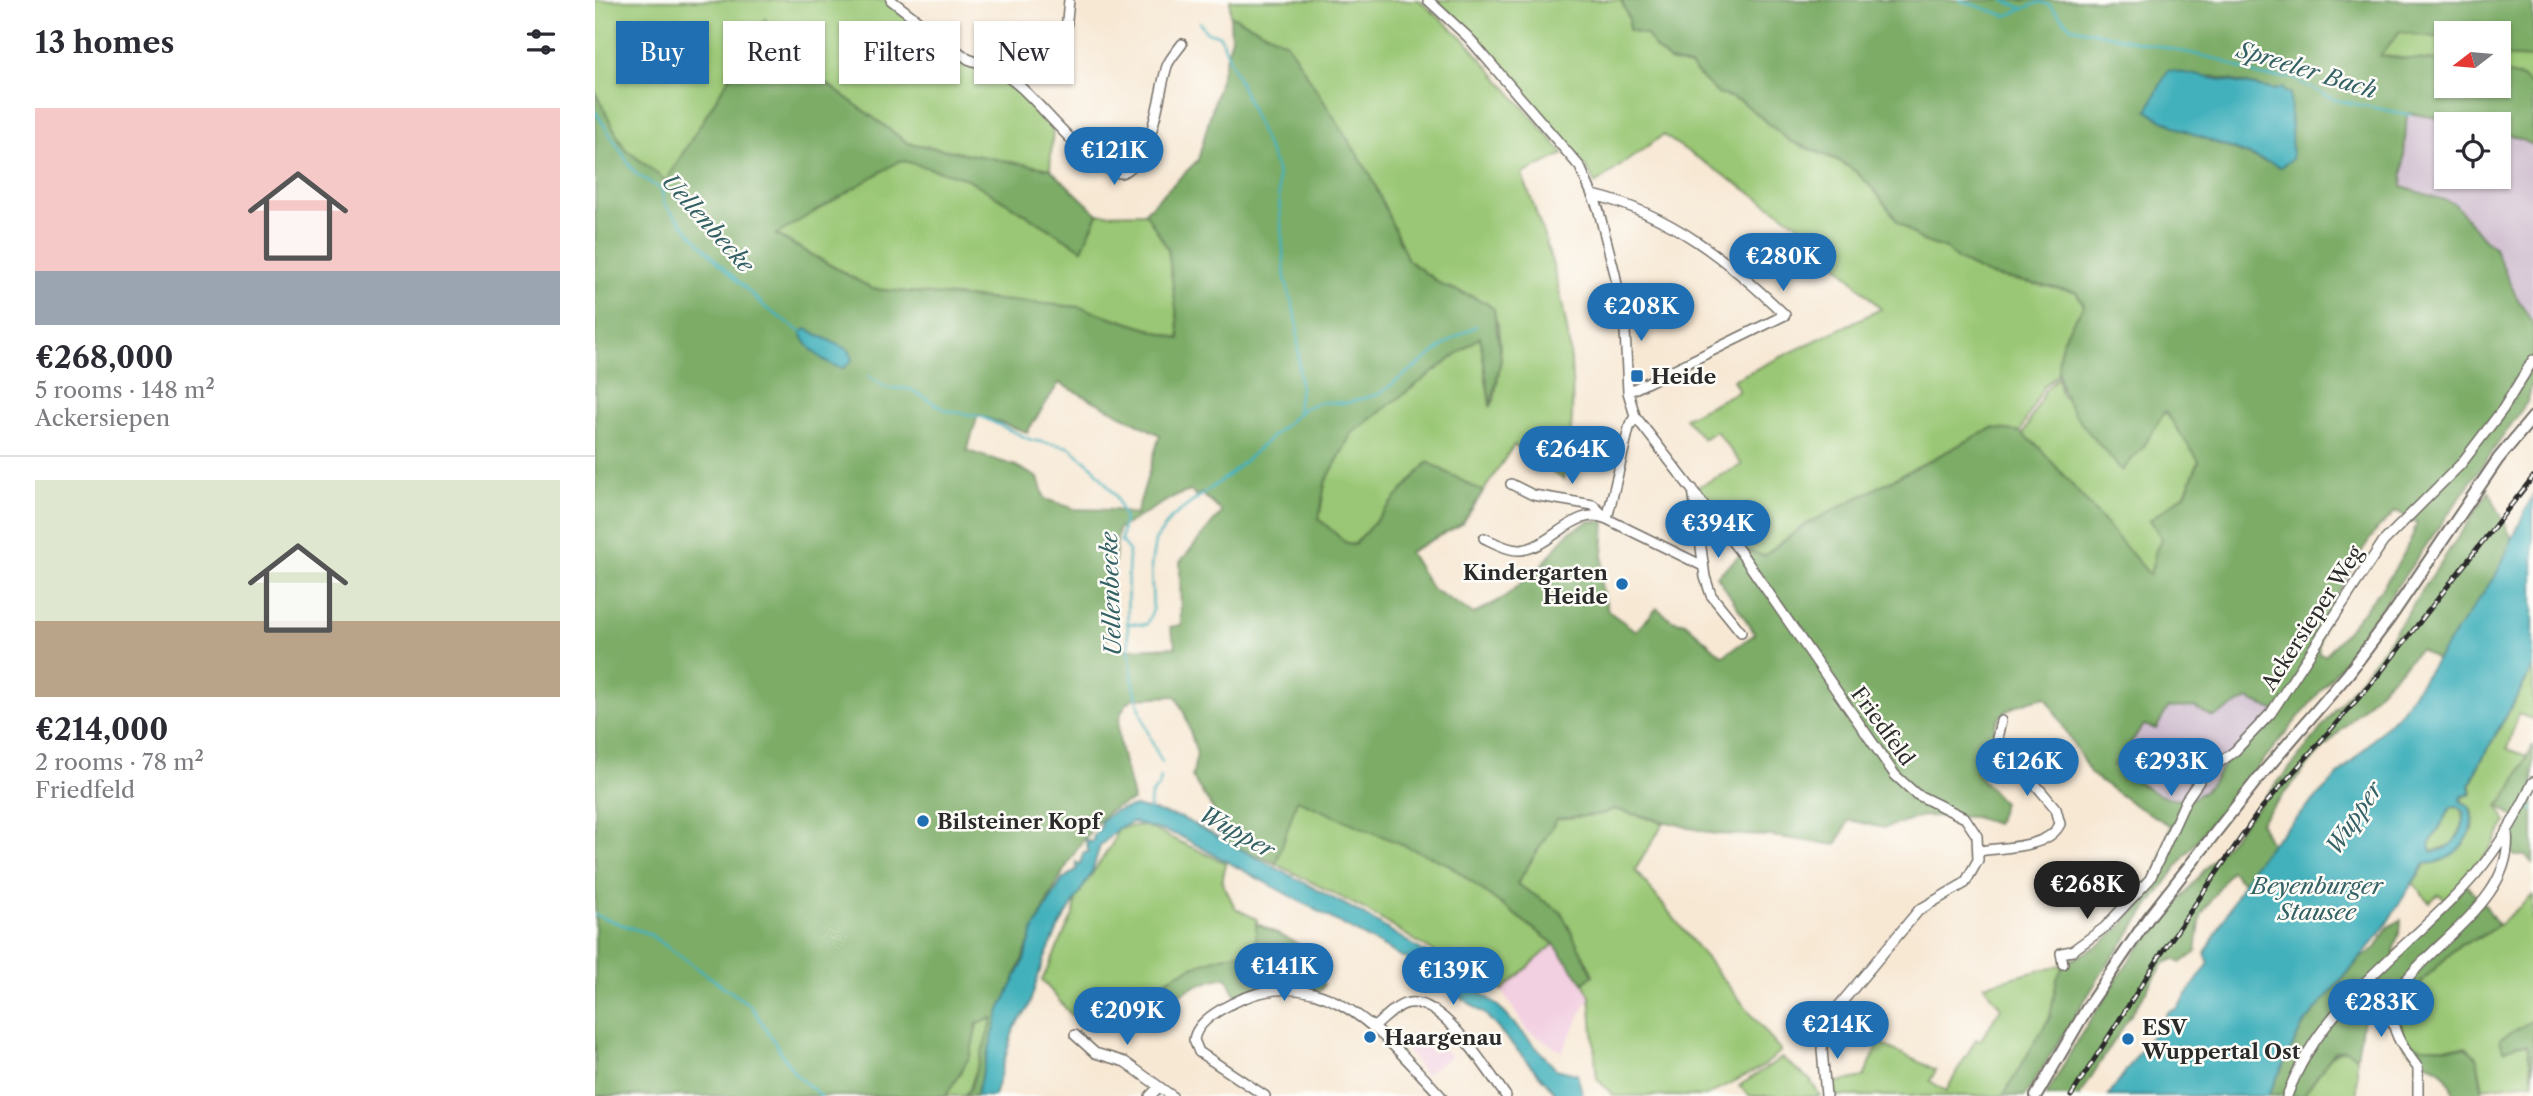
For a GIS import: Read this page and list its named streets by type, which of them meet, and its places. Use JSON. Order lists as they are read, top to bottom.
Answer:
{
  "streets": {
    "street": ["Ackersieper Weg", "Friedfeld"]
  },
  "water": [
    "Spreeler Bach",
    "Uellenbecke",
    "Wupper",
    "Beyenburger Stausee"
  ],
  "places": {
    "transit": ["Heide"],
    "other": [
      "Kindergarten Heide",
      "Bilsteiner Kopf",
      "Haargenau",
      "ESV Wuppertal Ost"
    ]
  },
  "north": "left",
  "page": {
    "heading": "13 homes",
    "chip": [
      "Buy",
      "Rent",
      "Filters",
      "New"
    ],
    "list": [
      {
        "name": "€268,000",
        "note": "5 rooms · 148 m² · Ackersiepen"
      },
      {
        "name": "€214,000",
        "note": "2 rooms · 78 m² · Friedfeld"
      }
    ],
    "price": [
      "€121K",
      "€280K",
      "€208K",
      "€264K",
      "€394K",
      "€126K",
      "€293K",
      "€268K",
      "€141K",
      "€139K",
      "€283K",
      "€209K",
      "€214K"
    ]
  }
}
